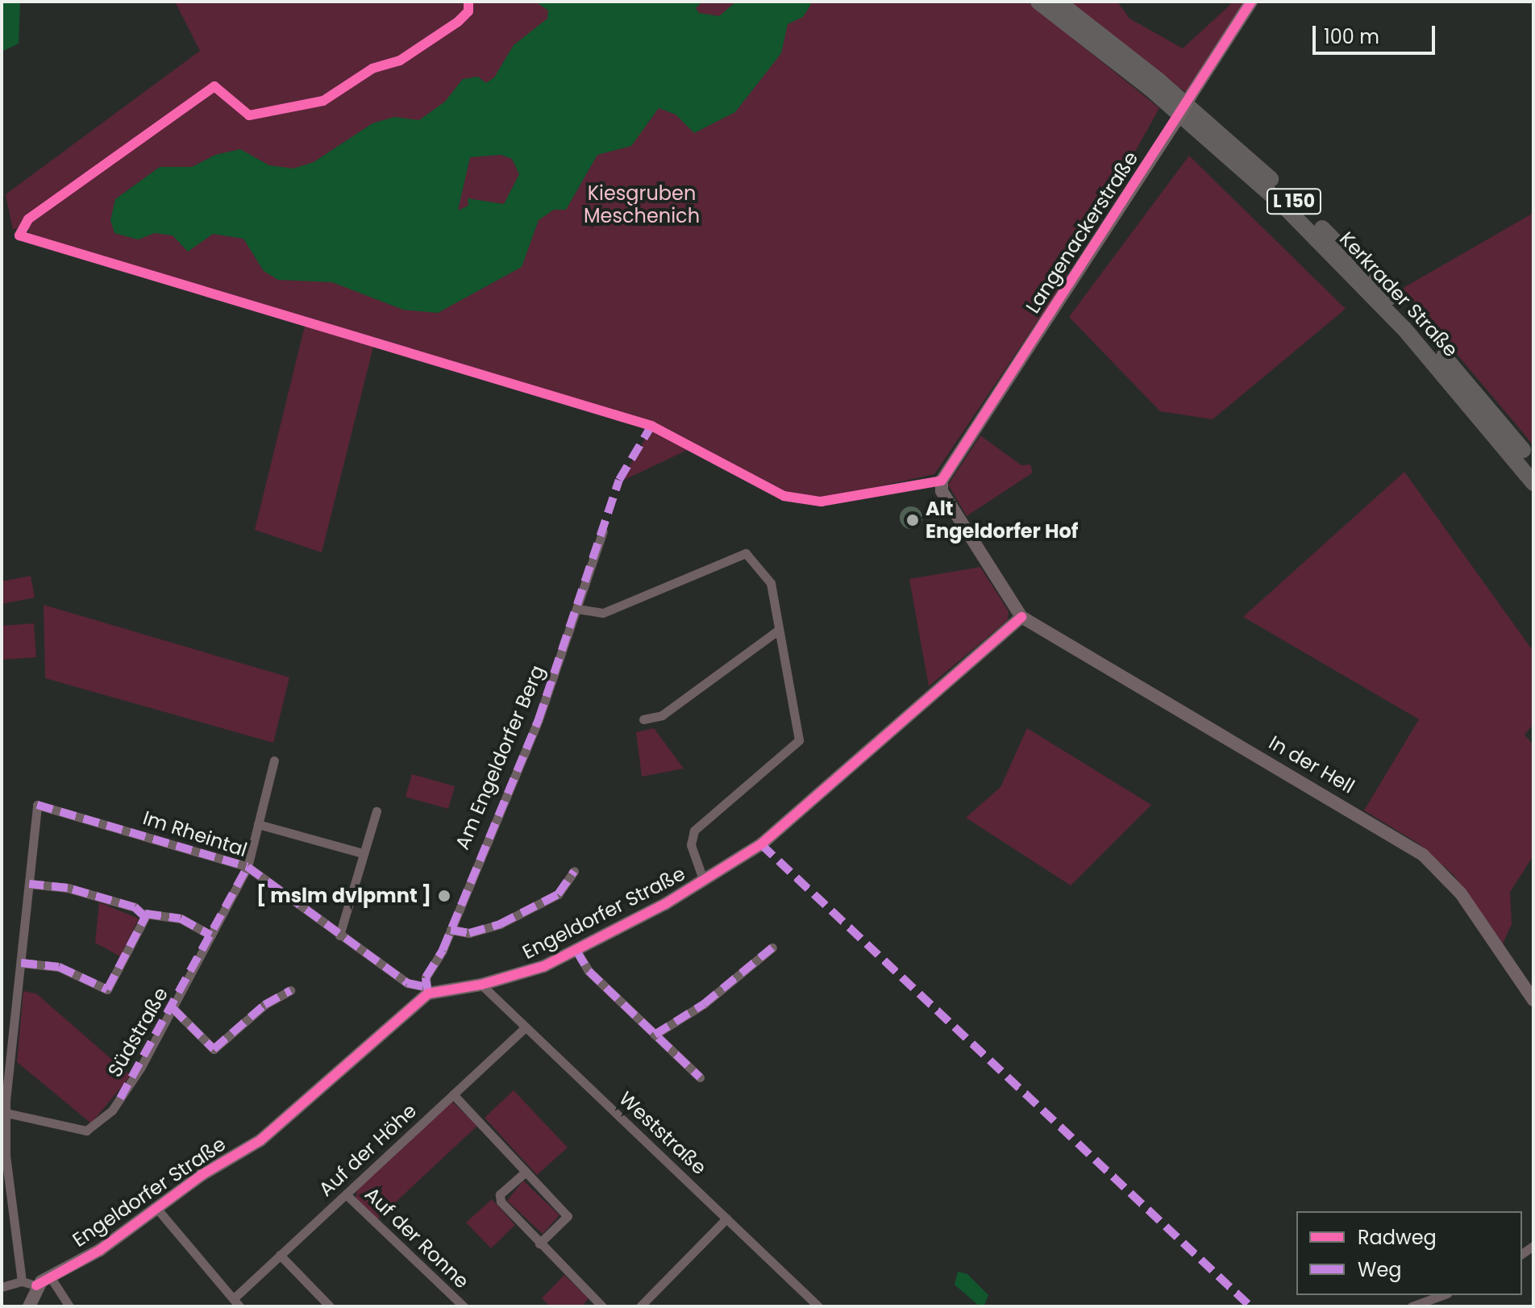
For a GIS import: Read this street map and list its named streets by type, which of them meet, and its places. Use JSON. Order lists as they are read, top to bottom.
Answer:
{
  "streets": {
    "highway": ["L 150", "Kerkrader Straße"],
    "street": [
      "Langenackerstraße",
      "Am Engeldorfer Berg",
      "In der Hell",
      "Im Rheintal",
      "Engeldorfer Straße",
      "Südstraße",
      "Weststraße",
      "Auf der Höhe",
      "Auf der Ronne"
    ]
  },
  "crossings": [
    ["Langenackerstraße", "In der Hell"],
    ["Langenackerstraße", "Engeldorfer Straße"],
    ["Am Engeldorfer Berg", "Im Rheintal"],
    ["Am Engeldorfer Berg", "Engeldorfer Straße"],
    ["In der Hell", "Engeldorfer Straße"],
    ["Im Rheintal", "Engeldorfer Straße"],
    ["Im Rheintal", "Südstraße"],
    ["Engeldorfer Straße", "Weststraße"],
    ["Weststraße", "Auf der Höhe"],
    ["Auf der Höhe", "Auf der Ronne"]
  ],
  "parks": ["Kiesgruben Meschenich"],
  "places": ["Alt Engeldorfer Hof", "[ mslm dvlpmnt ]"],
  "legend": ["Radweg", "Weg"],
  "scale_bar": "100 m"
}
